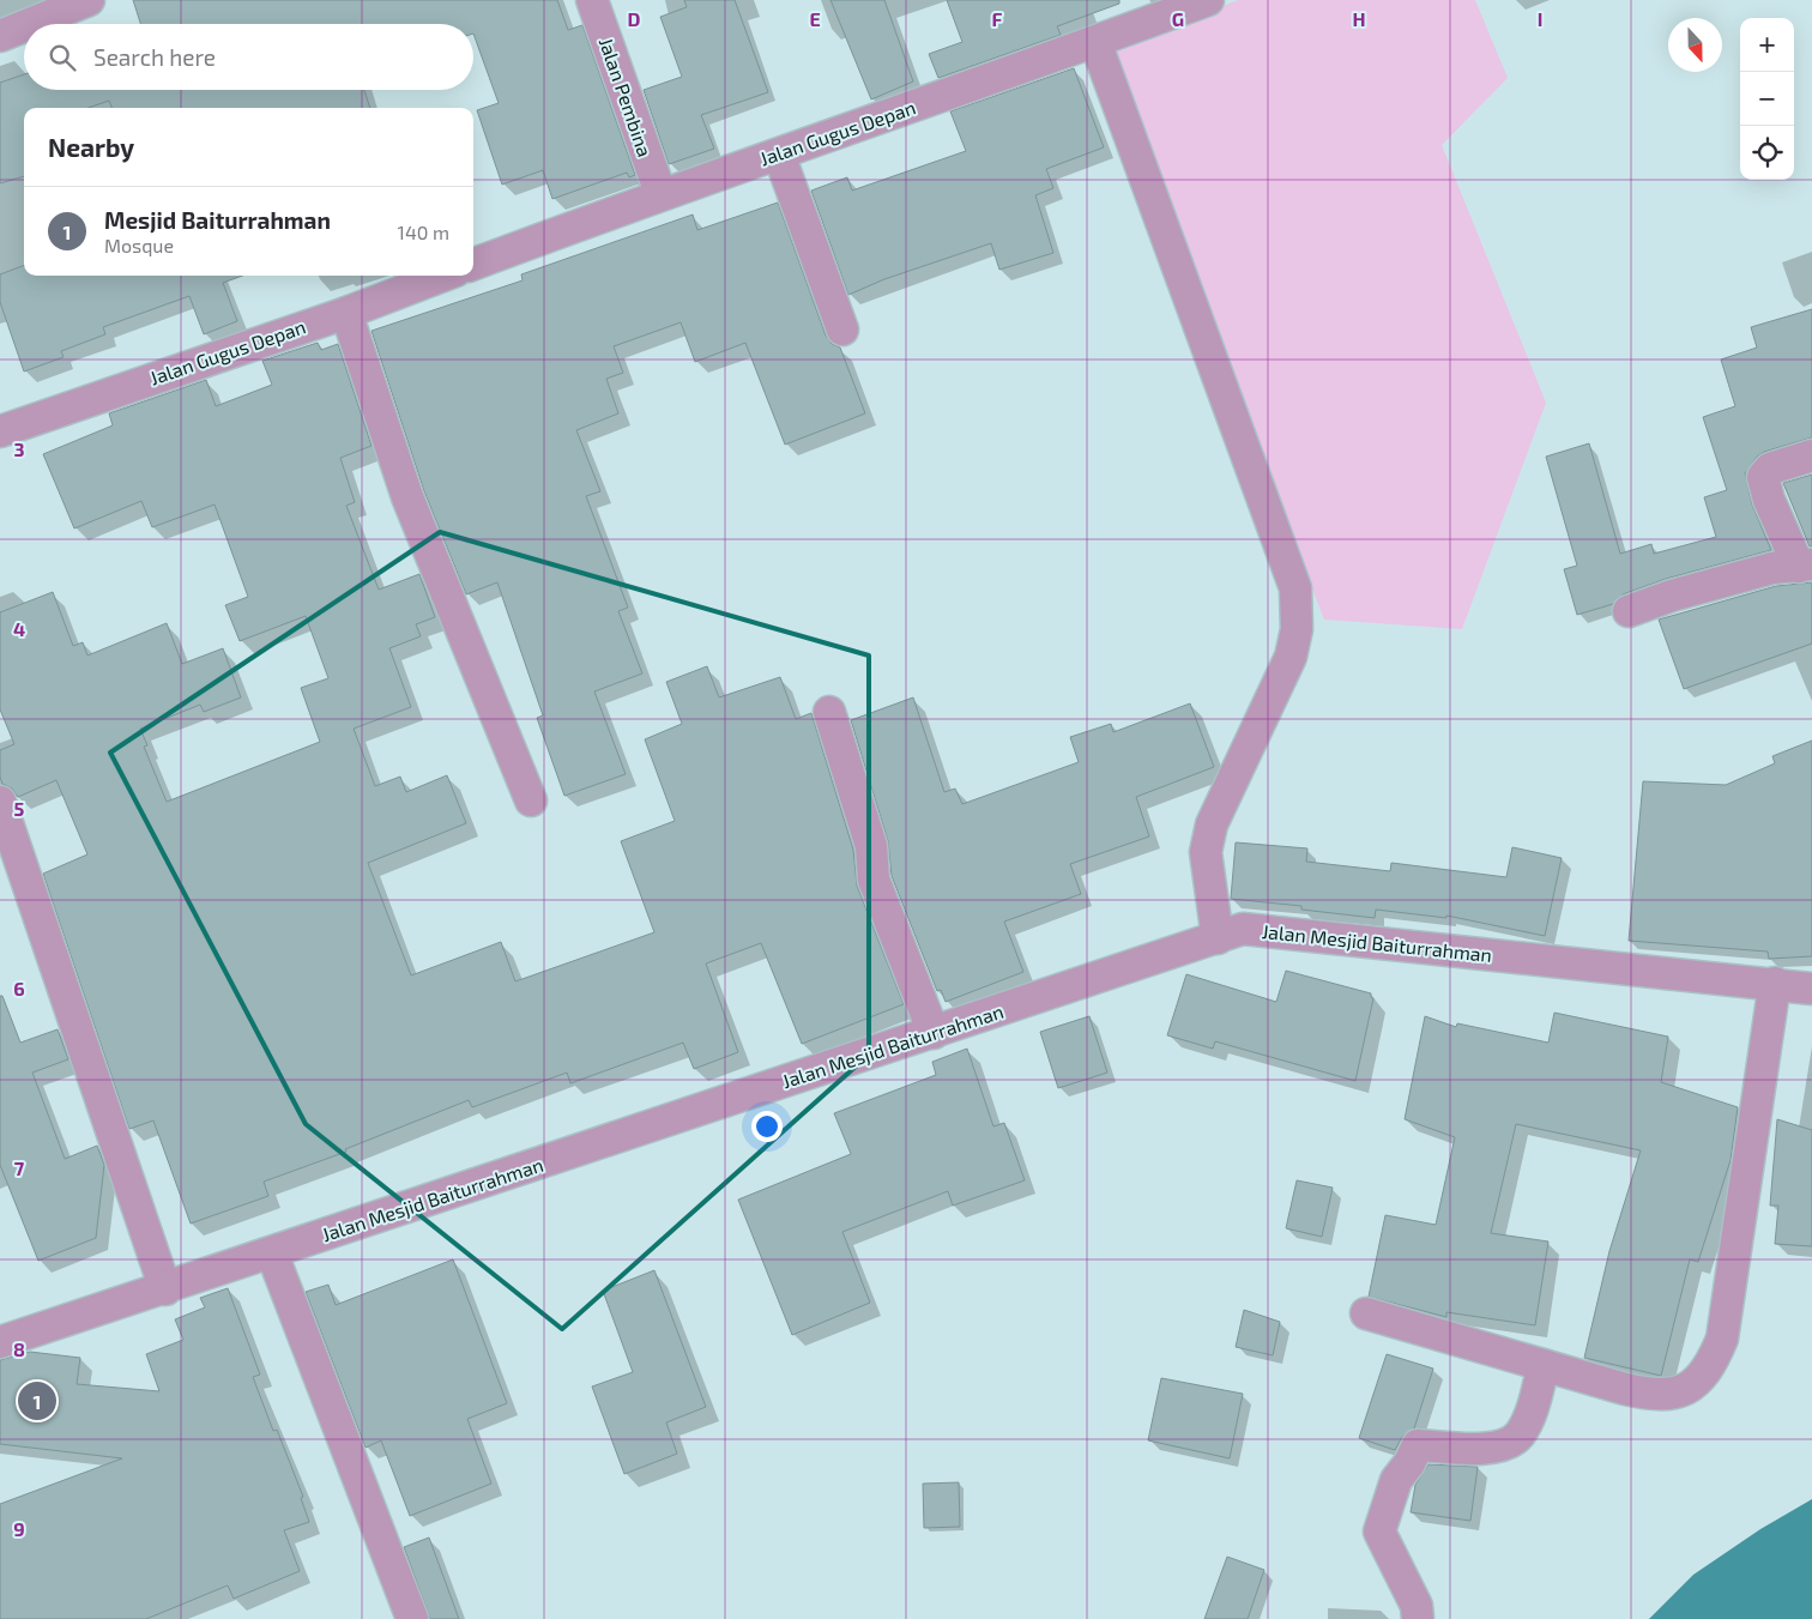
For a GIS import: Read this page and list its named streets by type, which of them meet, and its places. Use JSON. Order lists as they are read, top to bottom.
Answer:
{
  "streets": {
    "street": ["Jalan Pembina", "Jalan Gugus Depan", "Jalan Mesjid Baiturrahman"]
  },
  "crossings": [
    ["Jalan Pembina", "Jalan Gugus Depan"]
  ],
  "north": "bottom",
  "page": {
    "map_buttons": ["+", "−"],
    "search": "Search here",
    "heading": "Nearby",
    "list": [
      {
        "mark": "1",
        "name": "Mesjid Baiturrahman",
        "note": "Mosque",
        "value": "140 m"
      }
    ],
    "pins": "1"
  },
  "grid": {
    "columns": [
      "D",
      "E",
      "F",
      "G",
      "H",
      "I"
    ],
    "rows": [
      "3",
      "4",
      "5",
      "6",
      "7",
      "8",
      "9"
    ]
  }
}
